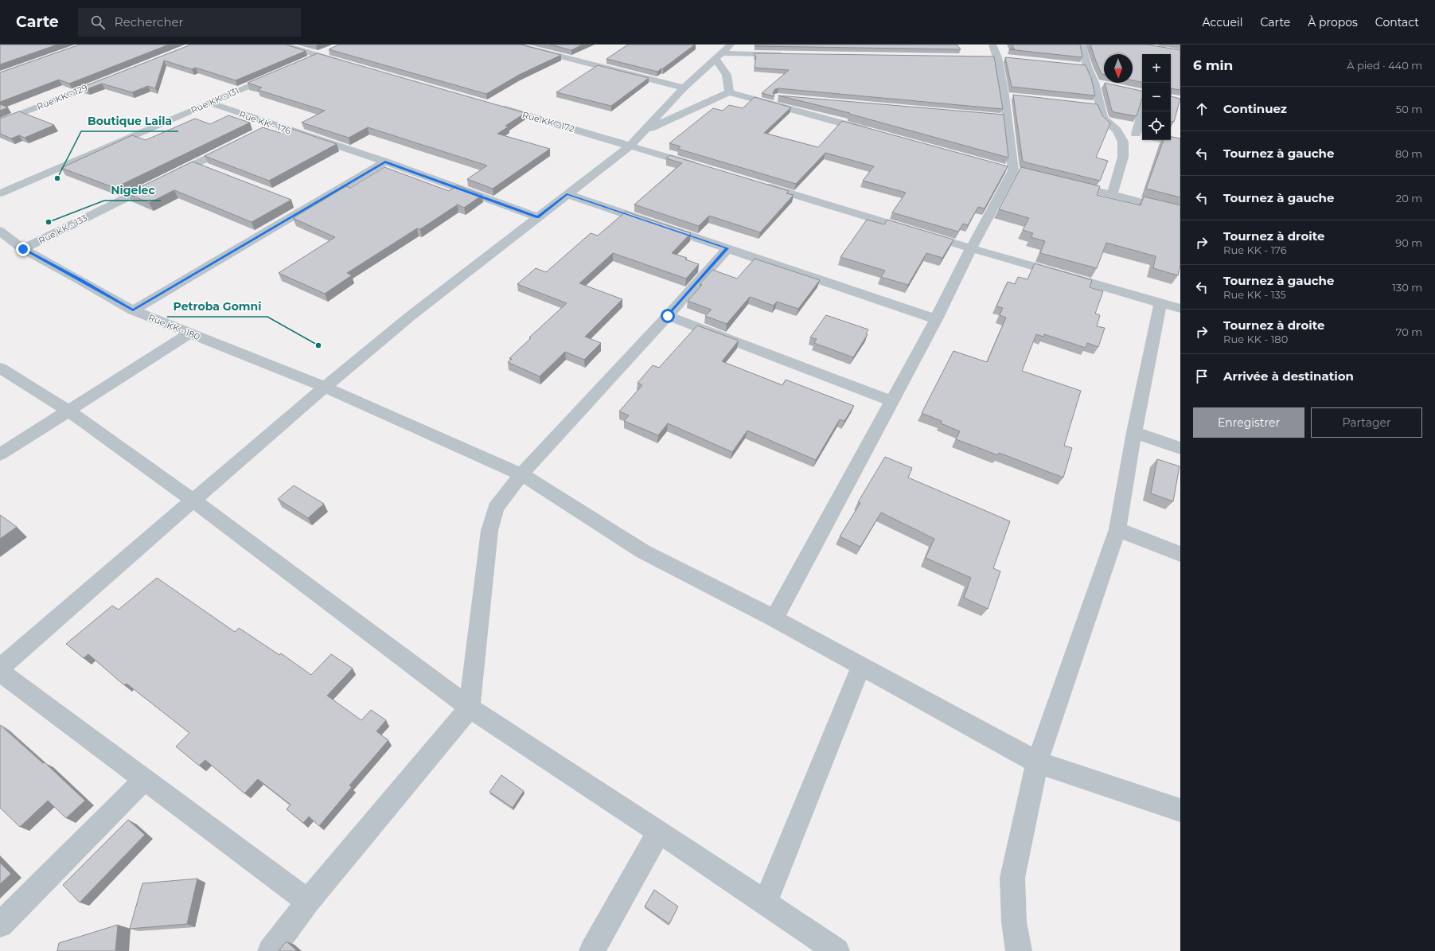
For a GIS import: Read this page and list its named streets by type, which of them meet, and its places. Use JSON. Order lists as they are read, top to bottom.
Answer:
{
  "streets": {
    "street": [
      "Rue KK - 129",
      "Rue KK - 131",
      "Rue KK - 172",
      "Rue KK - 176",
      "Rue KK - 133",
      "Rue KK - 180"
    ]
  },
  "crossings": [
    ["Rue KK - 131", "Rue KK - 176"],
    ["Rue KK - 133", "Rue KK - 180"]
  ],
  "places": ["Boutique Laila", "Nigelec", "Petroba Gomni"],
  "north": "bottom",
  "page": {
    "header": "Carte",
    "search": "Rechercher",
    "nav": [
      "Accueil",
      "Carte",
      "À propos",
      "Contact"
    ],
    "heading": ["6 min", "À pied · 440 m"],
    "map_buttons": ["+", "−"],
    "list": [
      ["Continuez", "50 m"],
      ["Tournez à gauche", "80 m"],
      ["Tournez à gauche", "20 m"],
      ["Tournez à droite", "Rue KK - 176", "90 m"],
      ["Tournez à gauche", "Rue KK - 135", "130 m"],
      ["Tournez à droite", "Rue KK - 180", "70 m"],
      "Arrivée à destination"
    ],
    "buttons": ["Enregistrer", "Partager"]
  }
}
